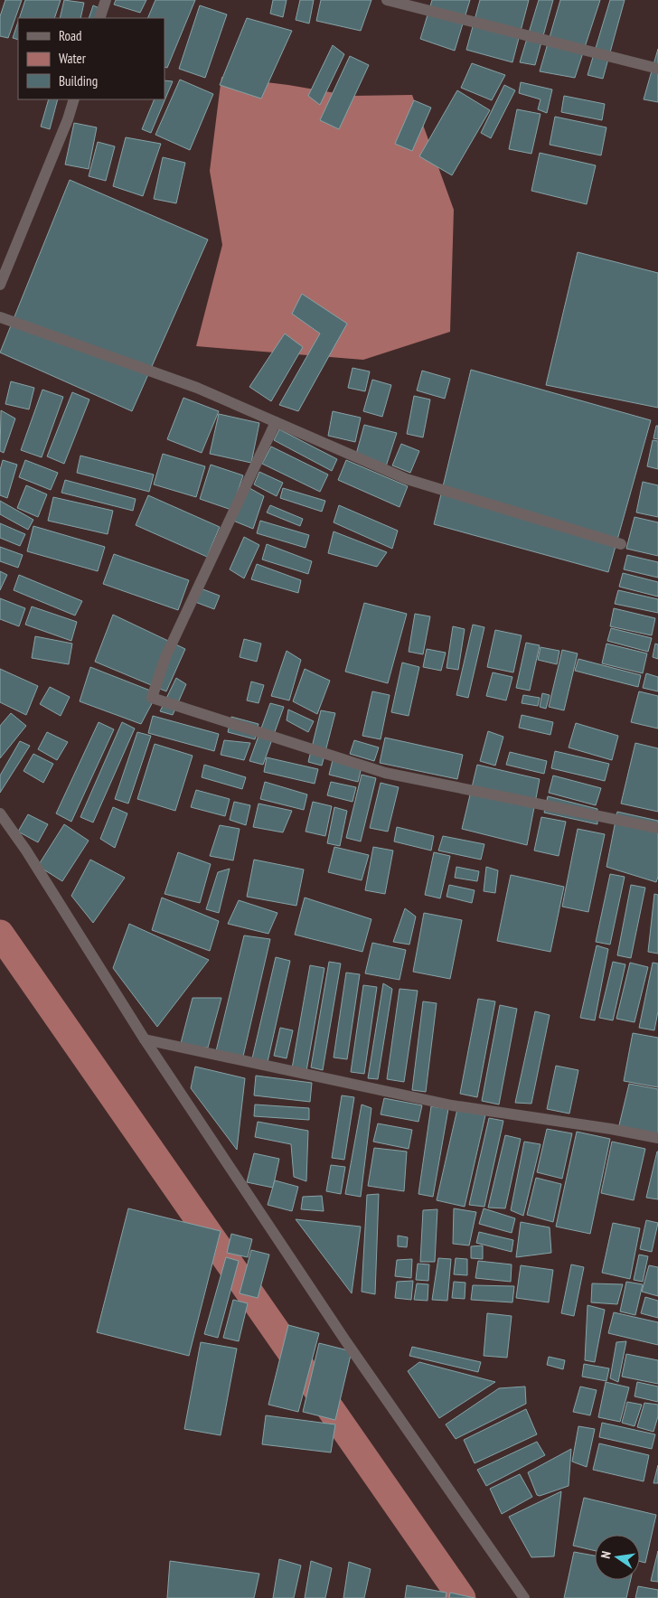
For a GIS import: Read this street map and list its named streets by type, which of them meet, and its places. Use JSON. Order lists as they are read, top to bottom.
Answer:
{
  "legend": ["Road", "Water", "Building"],
  "north": "left"
}
